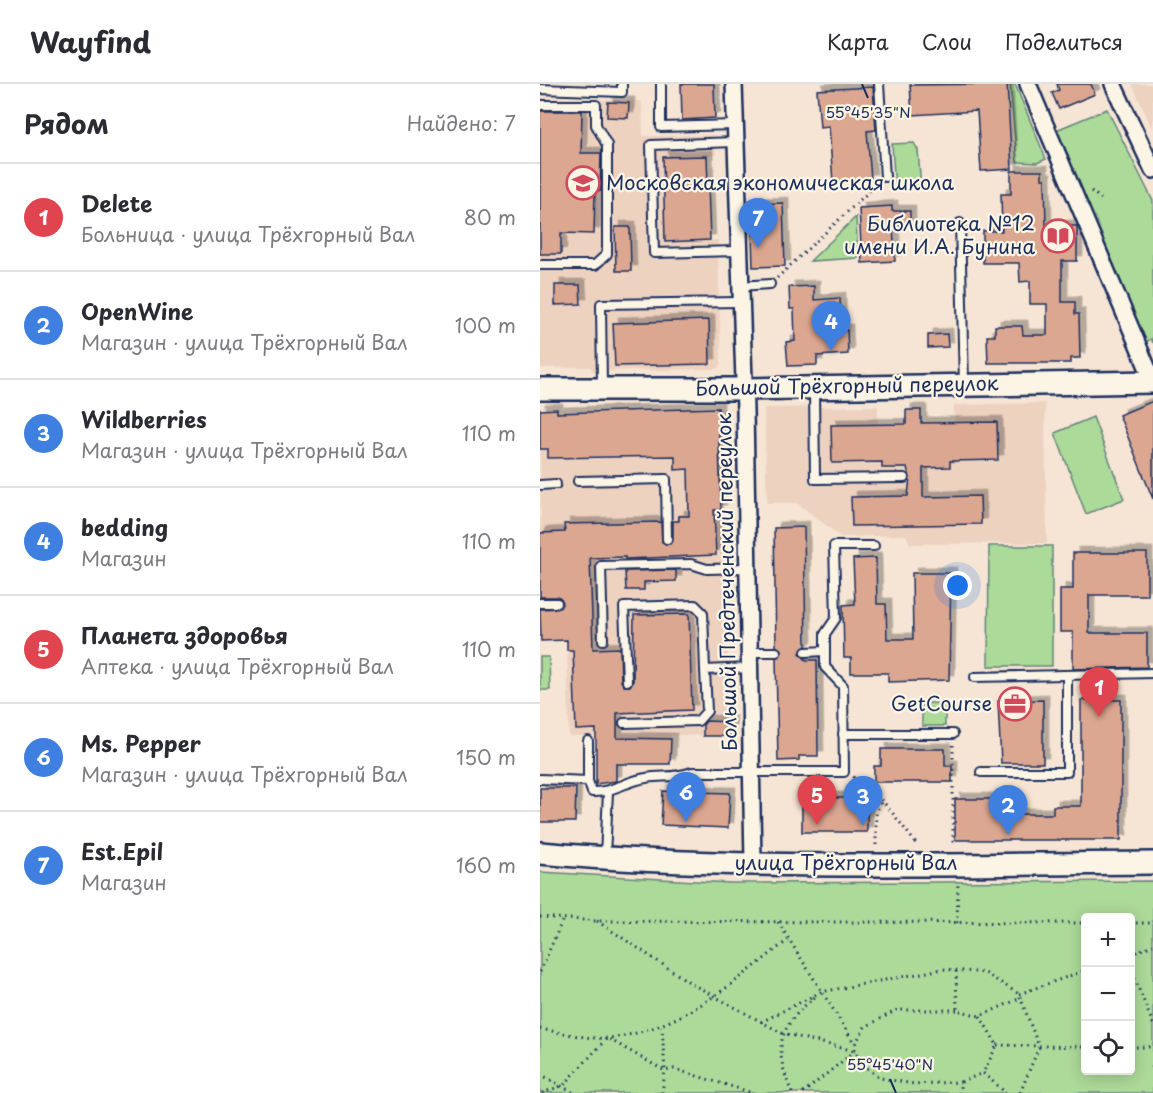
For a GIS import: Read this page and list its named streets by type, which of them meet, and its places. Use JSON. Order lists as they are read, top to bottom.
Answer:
{
  "streets": {
    "street": ["Большой Трёхгорный переулок", "Большой Предтеченский переулок", "улица Трёхгорный Вал"]
  },
  "crossings": [
    ["Большой Трёхгорный переулок", "Большой Предтеченский переулок"],
    ["Большой Предтеченский переулок", "улица Трёхгорный Вал"]
  ],
  "places": {
    "school or university": ["Московская экономическая школа"],
    "library": ["Библиотека №12 имени И.А. Бунина"],
    "office": ["GetCourse"]
  },
  "page": {
    "header": "Wayfind",
    "nav": ["Карта", "Слои", "Поделиться"],
    "heading": ["Рядом", "Найдено: 7"],
    "list": [
      {
        "mark": "1",
        "name": "Delete",
        "note": "Больница · улица Трёхгорный Вал",
        "value": "80 m"
      },
      {
        "mark": "2",
        "name": "OpenWine",
        "note": "Магазин · улица Трёхгорный Вал",
        "value": "100 m"
      },
      {
        "mark": "3",
        "name": "Wildberries",
        "note": "Магазин · улица Трёхгорный Вал",
        "value": "110 m"
      },
      {
        "mark": "4",
        "name": "bedding",
        "note": "Магазин",
        "value": "110 m"
      },
      {
        "mark": "5",
        "name": "Планета здоровья",
        "note": "Аптека · улица Трёхгорный Вал",
        "value": "110 m"
      },
      {
        "mark": "6",
        "name": "Ms. Pepper",
        "note": "Магазин · улица Трёхгорный Вал",
        "value": "150 m"
      },
      {
        "mark": "7",
        "name": "Est.Epil",
        "note": "Магазин",
        "value": "160 m"
      }
    ],
    "pins": [
      "7",
      "4",
      "1",
      "6",
      "5",
      "3",
      "2"
    ],
    "map_buttons": ["+", "−"]
  },
  "coordinates": ["55°45'35\"N", "55°45'40\"N"]
}
